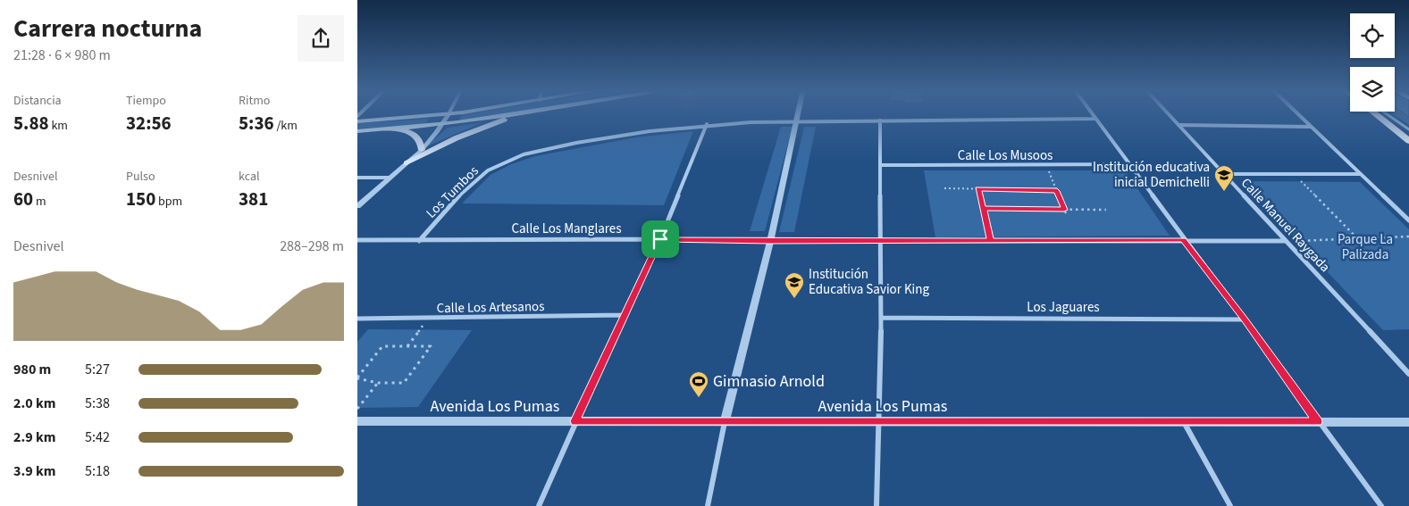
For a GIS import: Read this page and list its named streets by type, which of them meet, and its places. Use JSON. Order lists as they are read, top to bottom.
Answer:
{
  "streets": {
    "street": [
      "Calle Los Musoos",
      "Los Tumbos",
      "Calle Manuel Raygada",
      "Calle Los Manglares",
      "Calle Los Artesanos",
      "Los Jaguares",
      "Avenida Los Pumas"
    ]
  },
  "crossings": [
    ["Los Tumbos", "Calle Los Manglares"]
  ],
  "parks": ["Parque La Palizada"],
  "places": {
    "school or university": ["Institución educativa inicial Demichelli", "Institución Educativa Savior King"],
    "sports": ["Gimnasio Arnold"]
  },
  "page": {
    "heading": ["Carrera nocturna", "21:28 · 6 × 980 m"],
    "stats": [
      ["Distancia", "5.88 km"],
      ["Tiempo", "32:56"],
      ["Ritmo", "5:36 /km"],
      ["Desnivel", "60 m"],
      ["Pulso", "150 bpm"],
      ["kcal", "381"]
    ],
    "chart": ["Desnivel", "288–298 m"],
    "list": [
      {
        "name": "980 m",
        "note": "5:27"
      },
      {
        "name": "2.0 km",
        "note": "5:38"
      },
      {
        "name": "2.9 km",
        "note": "5:42"
      },
      {
        "name": "3.9 km",
        "note": "5:18"
      }
    ]
  }
}
